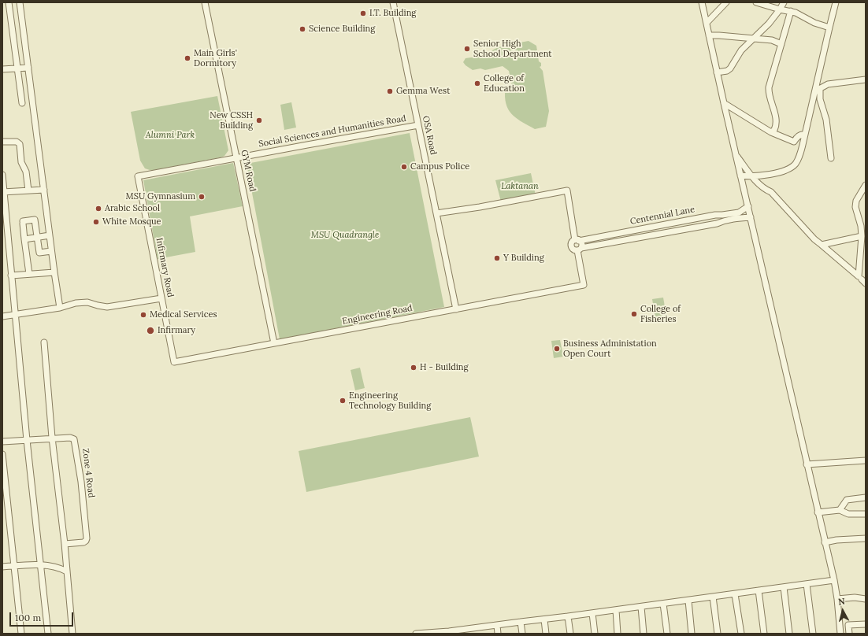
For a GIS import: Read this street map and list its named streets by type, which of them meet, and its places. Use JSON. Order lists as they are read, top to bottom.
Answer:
{
  "streets": {
    "street": [
      "Social Sciences and Humanities Road",
      "OSA Road",
      "GYM Road",
      "Centennial Lane",
      "Infirmary Road",
      "Engineering Road",
      "Zone 4 Road"
    ]
  },
  "crossings": [
    ["Social Sciences and Humanities Road", "OSA Road"],
    ["Social Sciences and Humanities Road", "GYM Road"],
    ["Social Sciences and Humanities Road", "Infirmary Road"],
    ["OSA Road", "Engineering Road"],
    ["GYM Road", "Engineering Road"],
    ["Centennial Lane", "Engineering Road"],
    ["Infirmary Road", "Engineering Road"]
  ],
  "parks": ["Alumni Park", "Laktanan", "MSU Quadrangle"],
  "places": [
    "I.T. Building",
    "Science Building",
    "Senior High School Department",
    "Main Girls' Dormitory",
    "College of Education",
    "Gemma West",
    "New CSSH Building",
    "Campus Police",
    "MSU Gymnasium",
    "Arabic School",
    "White Mosque",
    "Y Building",
    "College of Fisheries",
    "Medical Services",
    "Infirmary",
    "Business Administation Open Court",
    "H - Building",
    "Engineering Technology Building"
  ],
  "scale_bar": "100 m",
  "north": "top"
}
